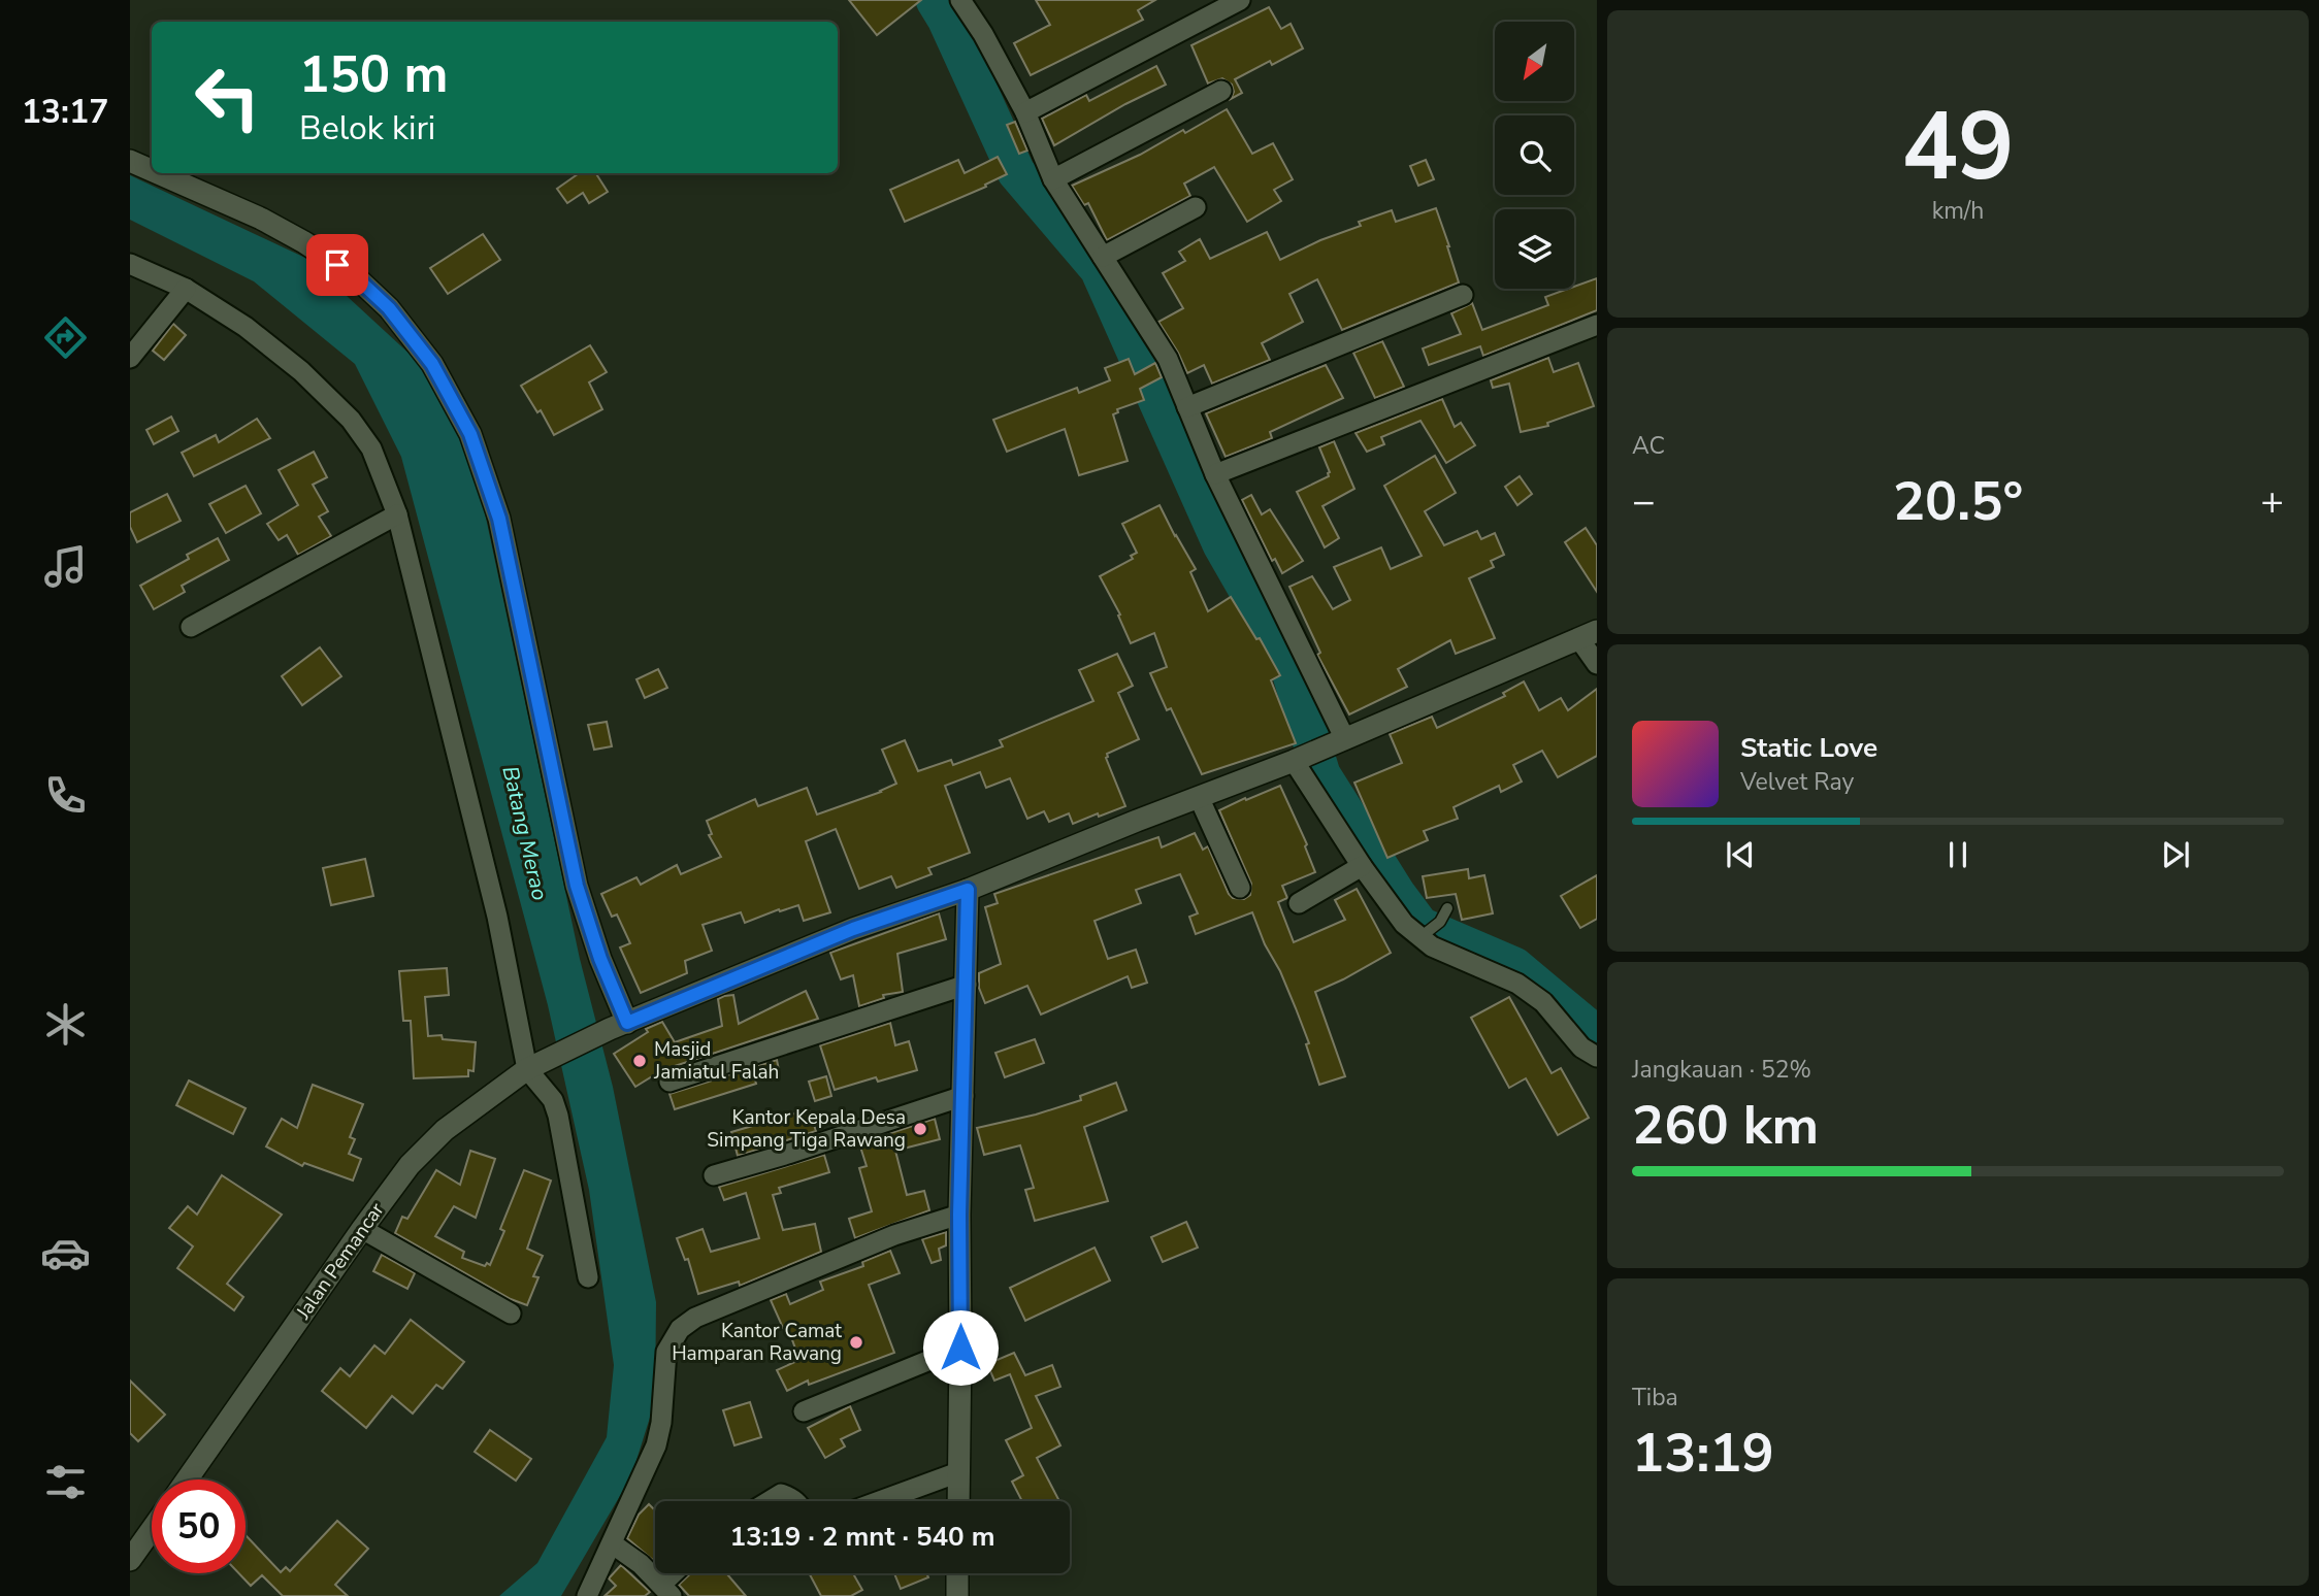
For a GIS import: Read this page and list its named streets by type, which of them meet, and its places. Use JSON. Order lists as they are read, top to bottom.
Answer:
{
  "streets": {
    "main road": ["Jalan Pemancar"]
  },
  "water": ["Batang Merao"],
  "places": ["Masjid Jamiatul Falah", "Kantor Kepala Desa Simpang Tiga Rawang", "Kantor Camat Hamparan Rawang"],
  "north": "bottom left",
  "page": {
    "tabs": "13:17",
    "tile": [
      ["49", "km/h"],
      "AC",
      ["Jangkauan · 52%", "260 km"],
      ["Tiba", "13:19"]
    ],
    "turn": ["150 m", "Belok kiri"],
    "heat": ["−", "20.5°", "+"],
    "song": ["Static Love", "Velvet Ray"],
    "limit": "50",
    "trip": "13:19 · 2 mnt · 540 m"
  }
}
